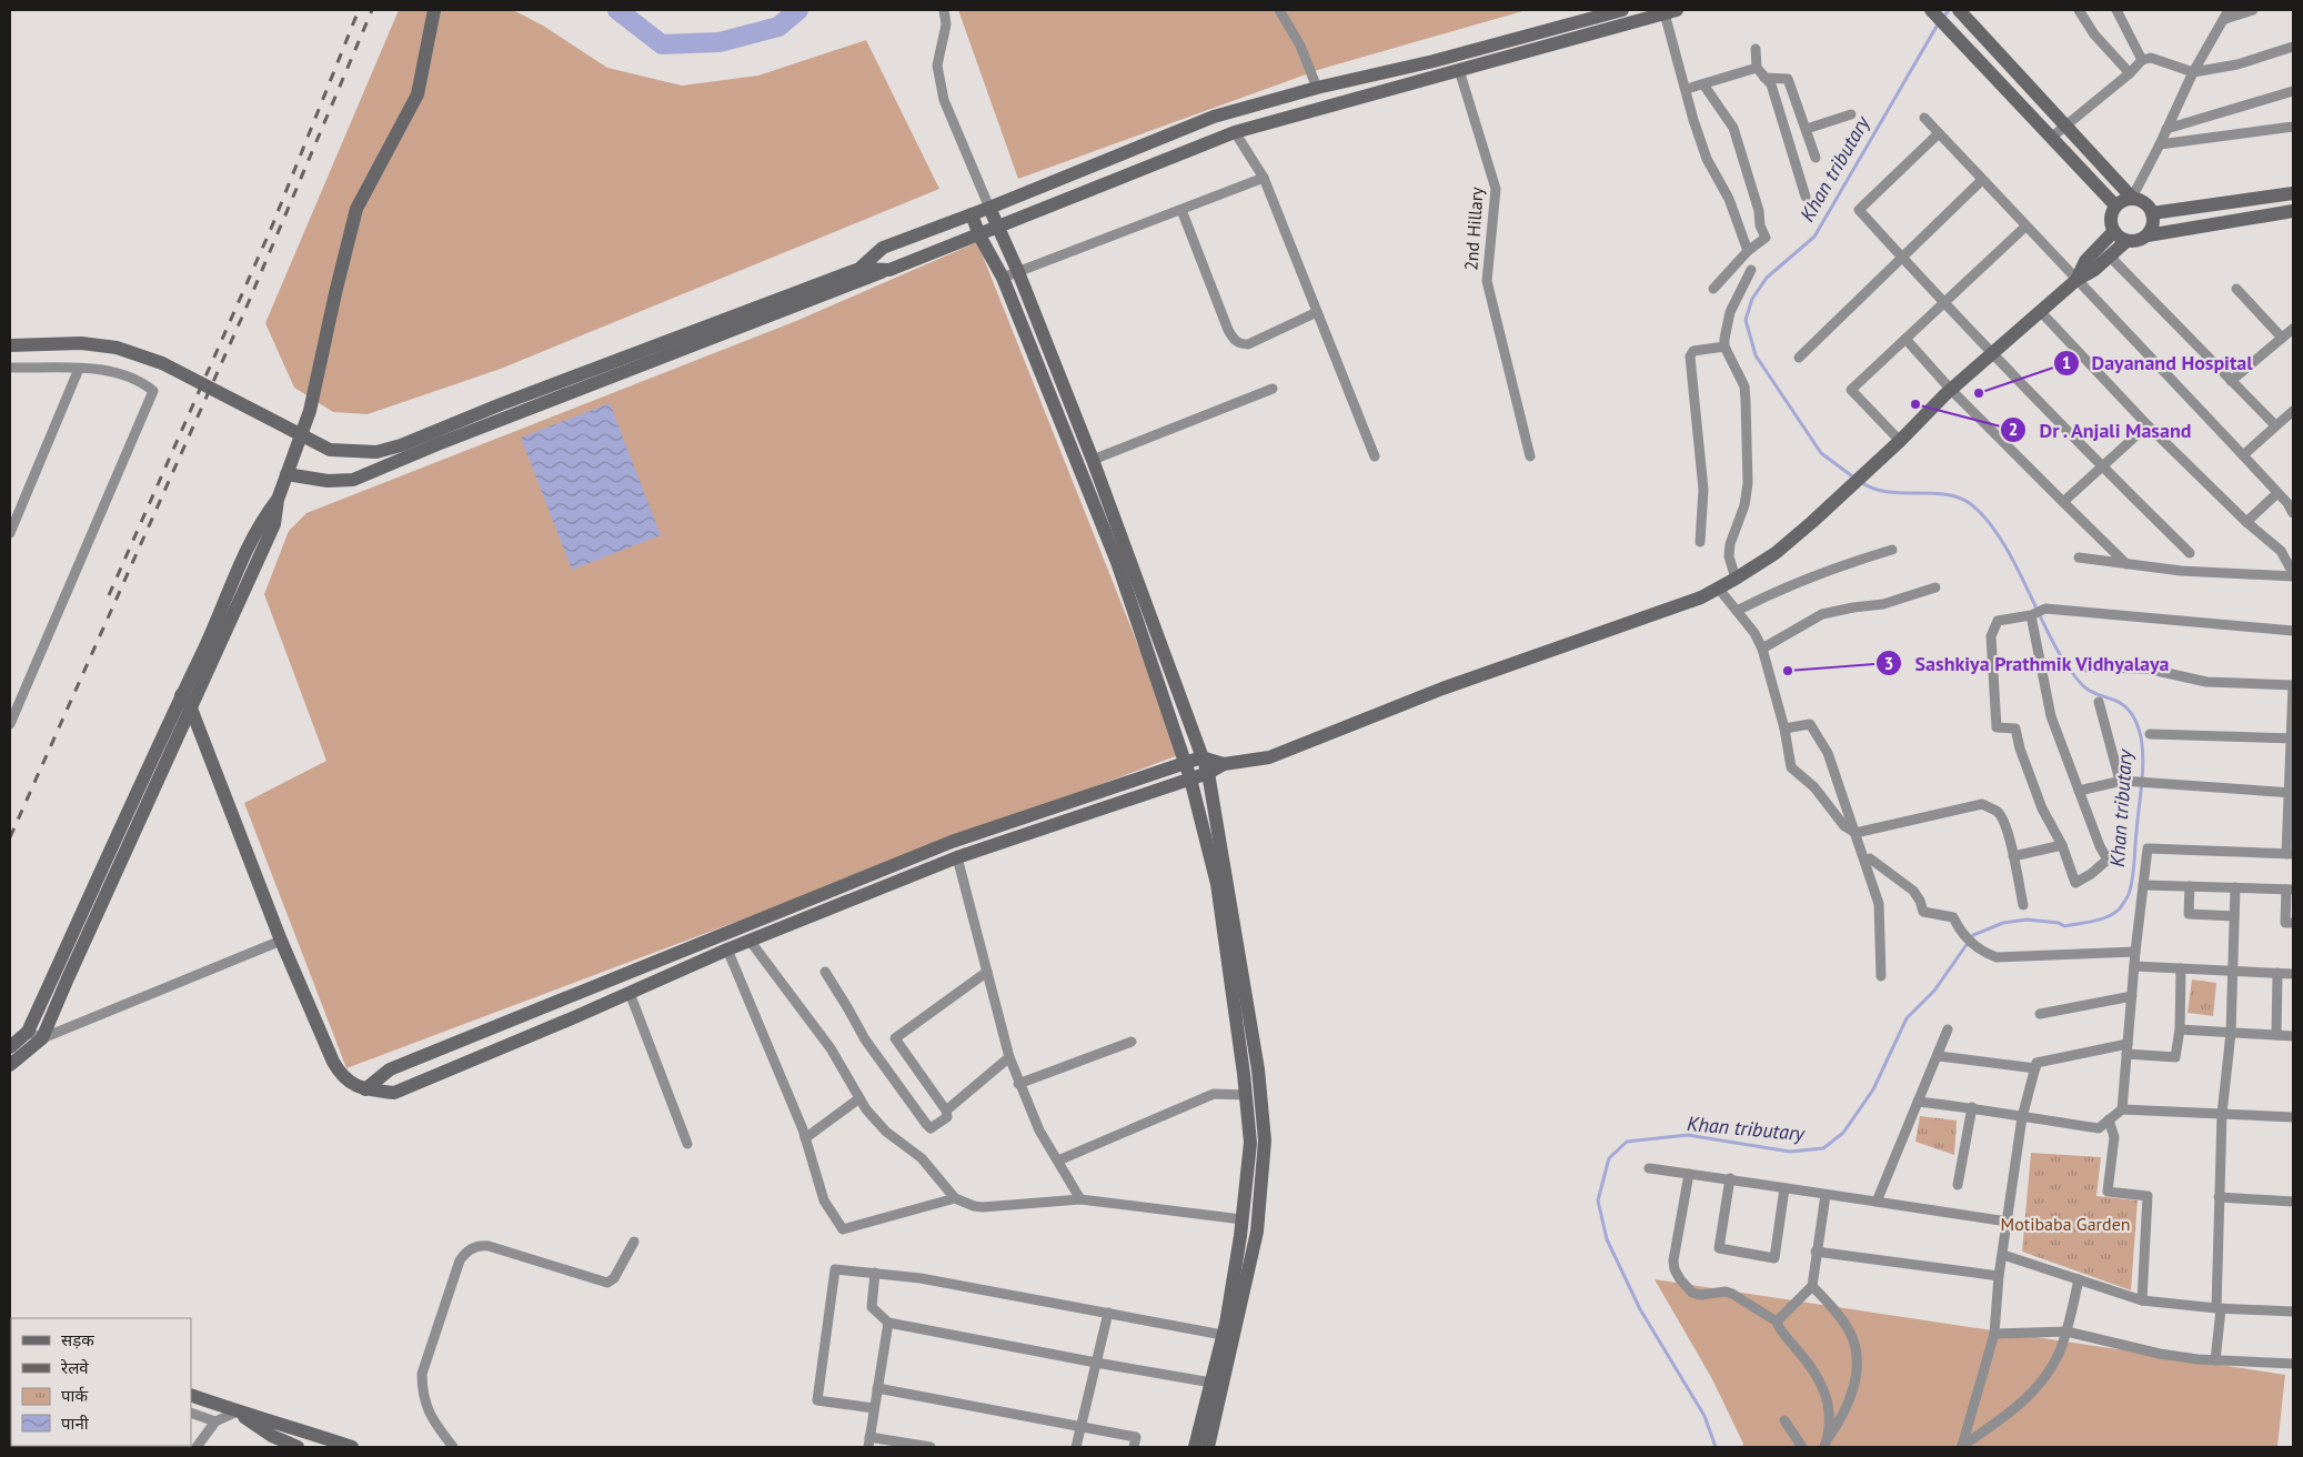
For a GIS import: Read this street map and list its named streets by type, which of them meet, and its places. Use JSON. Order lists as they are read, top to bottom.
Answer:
{
  "streets": {
    "street": ["2nd Hillary"]
  },
  "water": ["Khan tributary"],
  "parks": ["Motibaba Garden"],
  "places": ["Dayanand Hospital", "Dr . Anjali Masand", "Sashkiya Prathmik Vidhyalaya"],
  "legend": [
    "सड़क",
    "रेलवे",
    "पार्क",
    "पानी"
  ]
}
